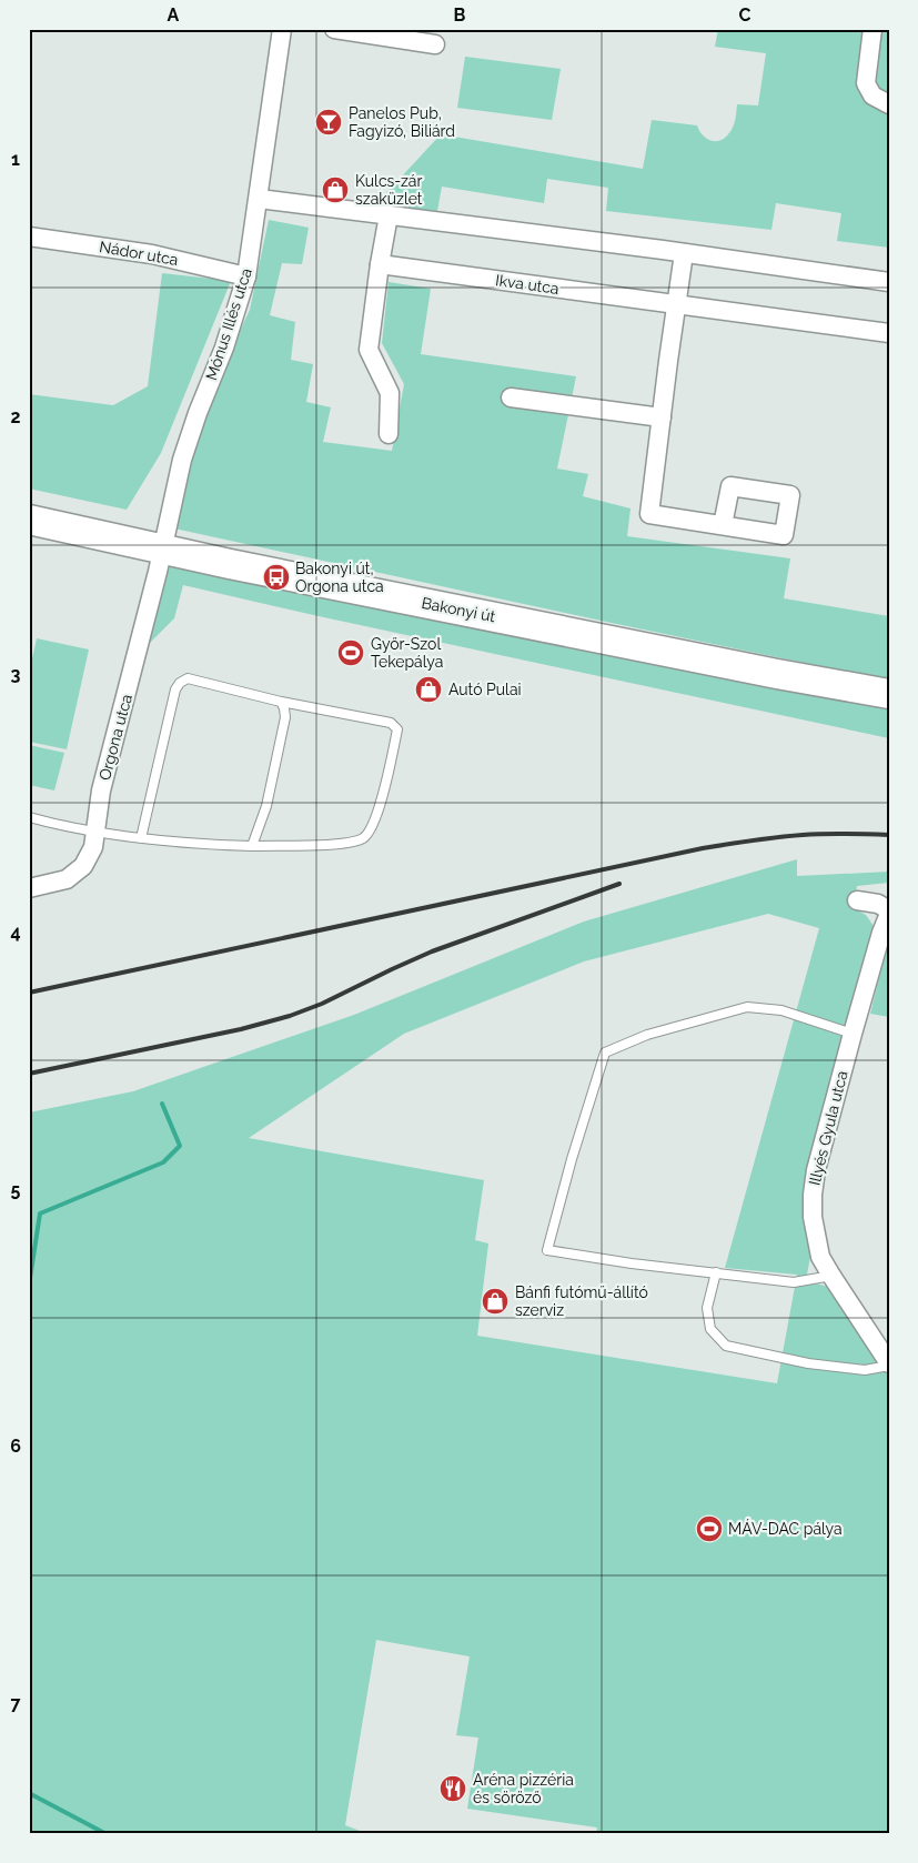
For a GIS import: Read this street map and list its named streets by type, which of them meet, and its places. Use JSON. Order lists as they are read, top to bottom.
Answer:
{
  "streets": {
    "main road": ["Bakonyi út"],
    "street": [
      "Nádor utca",
      "Ikva utca",
      "Mónus Illés utca",
      "Orgona utca",
      "Illyés Gyula utca"
    ]
  },
  "crossings": [
    ["Nádor utca", "Mónus Illés utca"],
    ["Mónus Illés utca", "Bakonyi út"],
    ["Mónus Illés utca", "Orgona utca"],
    ["Bakonyi út", "Orgona utca"]
  ],
  "places": {
    "bar": ["Panelos Pub, Fagyizó, Biliárd"],
    "shop": ["Kulcs-zár szaküzlet", "Autó Pulai", "Bánfi futómű-állító szerviz"],
    "bus stop": ["Bakonyi út, Orgona utca"],
    "sports": ["Győr-Szol Tekepálya", "MÁV-DAC pálya"],
    "restaurant": ["Aréna pizzéria és söröző"]
  },
  "grid": {
    "columns": ["A", "B", "C"],
    "rows": [
      "1",
      "2",
      "3",
      "4",
      "5",
      "6",
      "7"
    ]
  }
}
